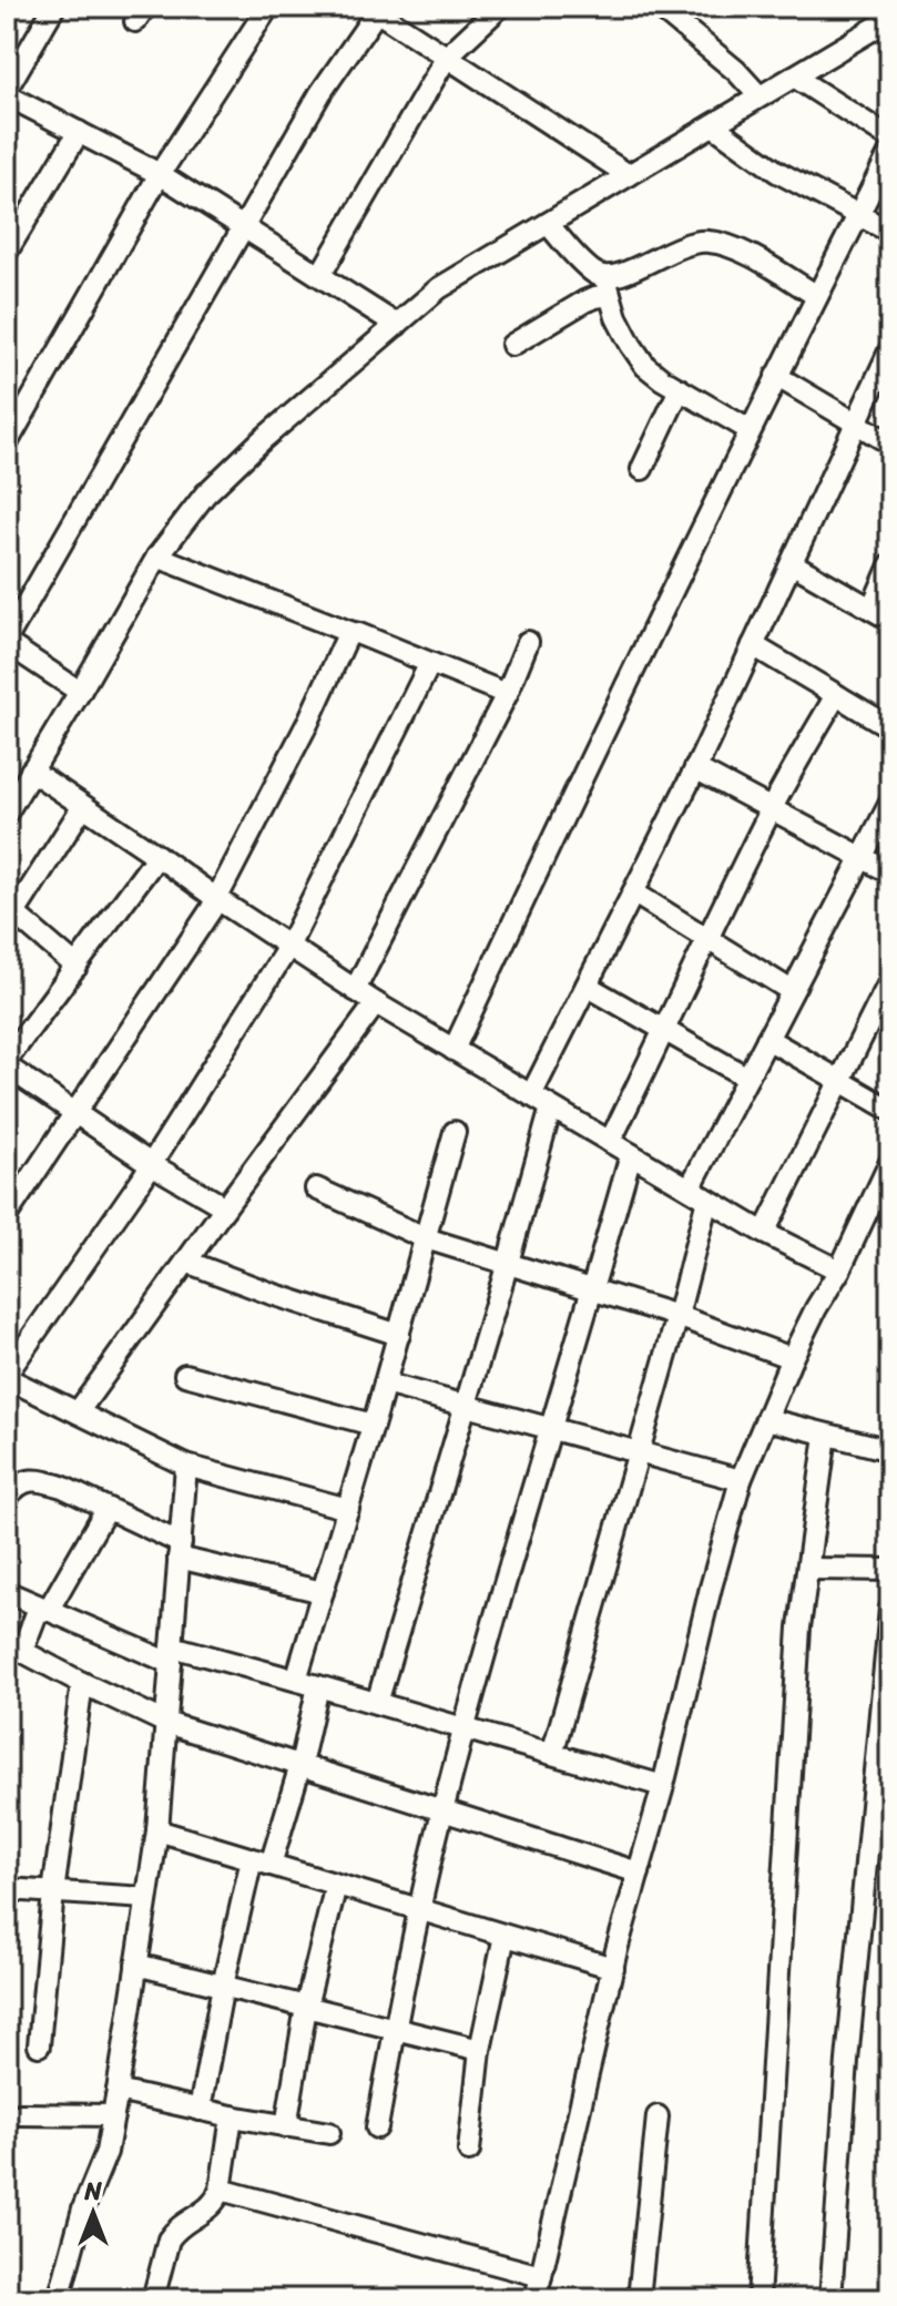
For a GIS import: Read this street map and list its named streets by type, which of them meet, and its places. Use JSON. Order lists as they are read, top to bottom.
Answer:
{
  "north": "top"
}
